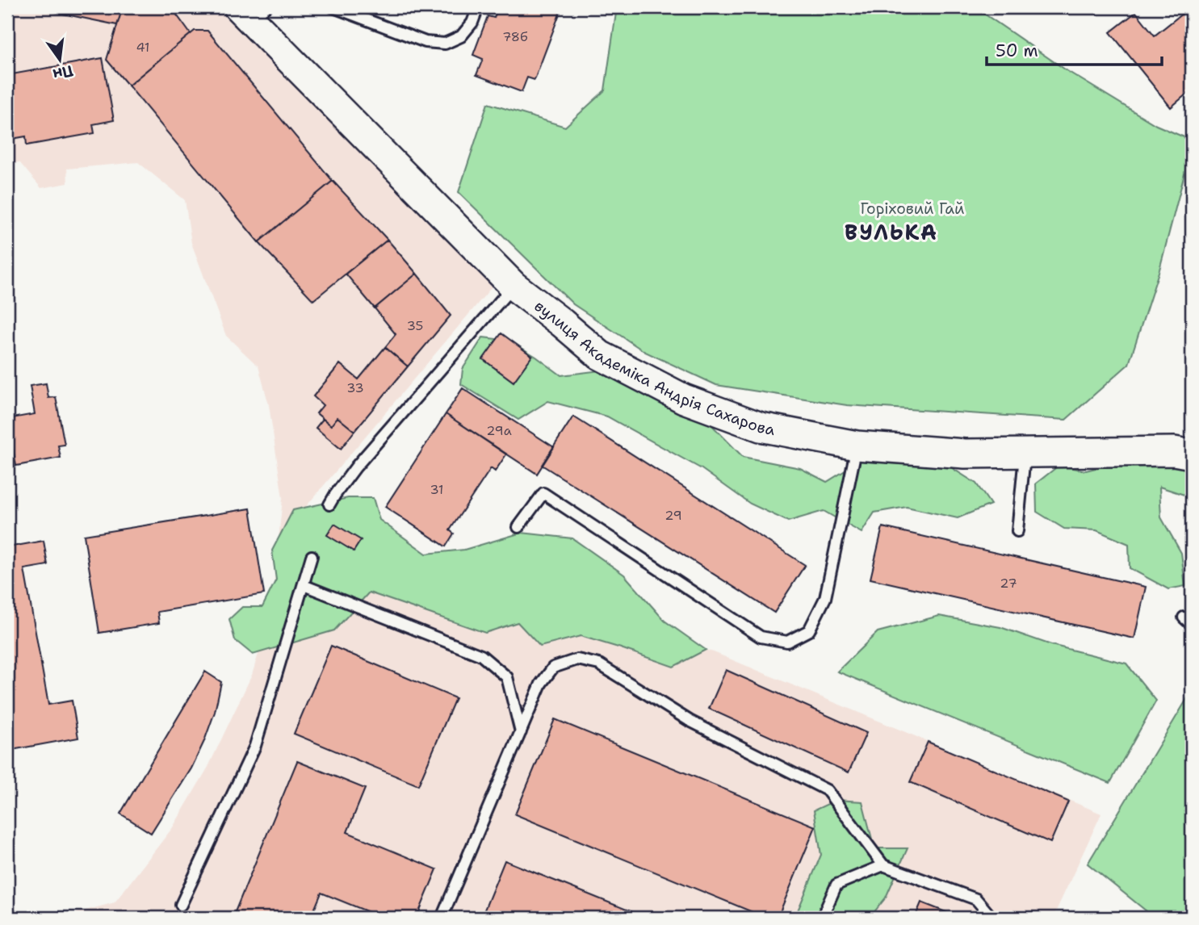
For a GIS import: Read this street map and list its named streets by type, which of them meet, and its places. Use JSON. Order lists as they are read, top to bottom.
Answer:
{
  "streets": {
    "street": ["вулиця Академіка Андрія Сахарова"]
  },
  "districts": ["ВУЛЬКА"],
  "parks": ["Горіховий Гай"],
  "house_numbers": [
    "78б",
    "41",
    "35",
    "33",
    "29а",
    "31",
    "29",
    "27"
  ],
  "scale_bar": "50 m",
  "north": "bottom"
}
